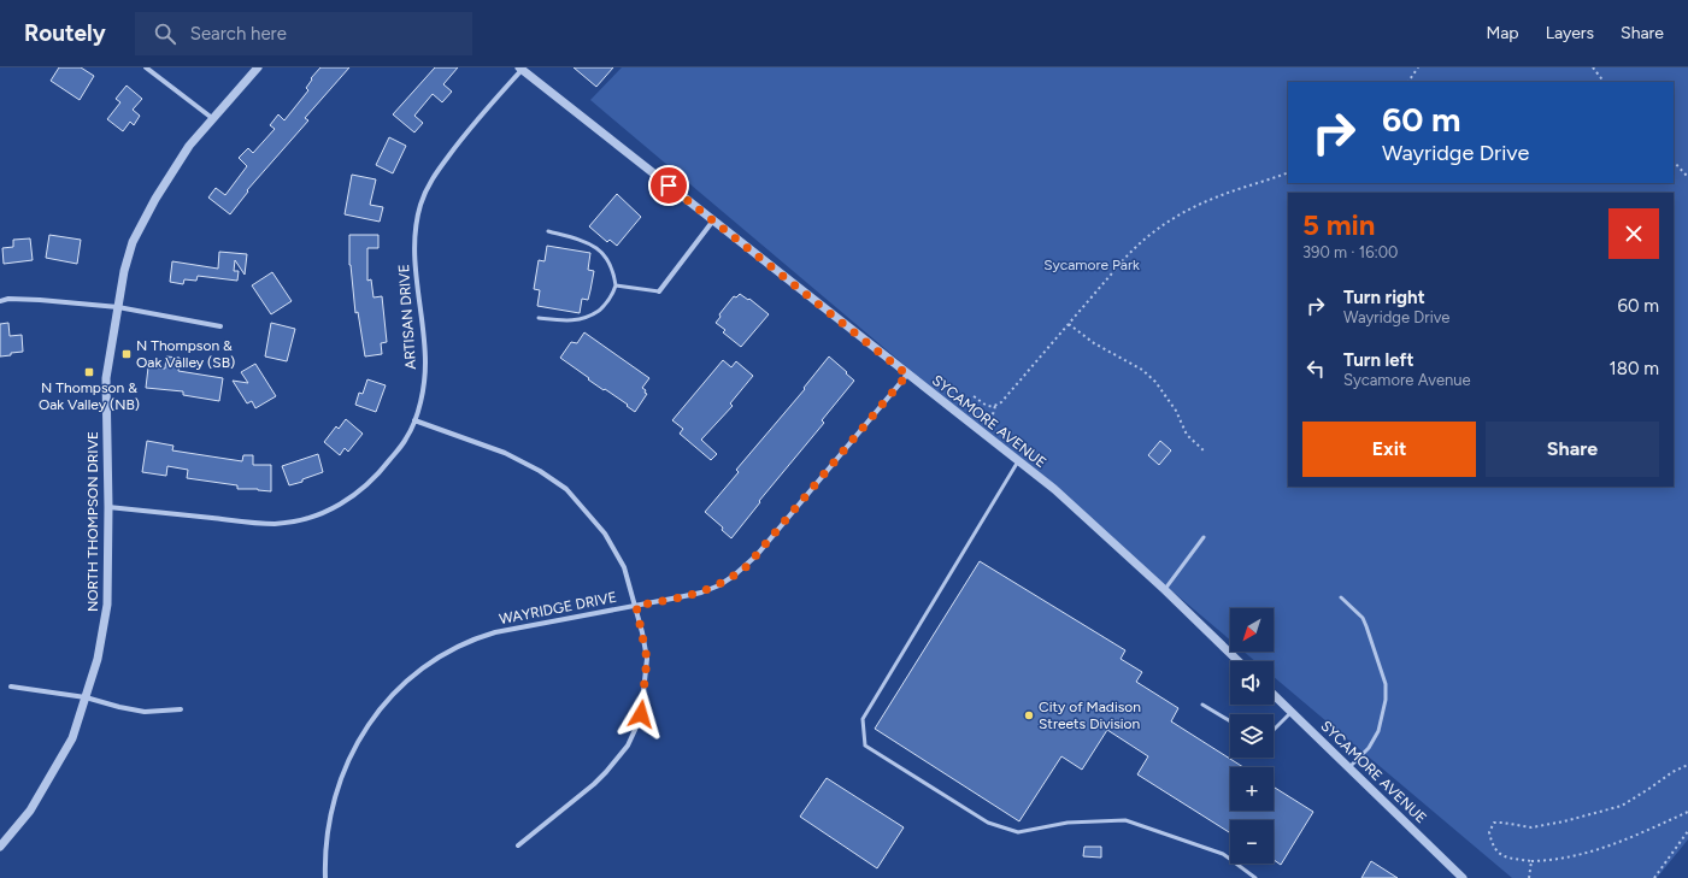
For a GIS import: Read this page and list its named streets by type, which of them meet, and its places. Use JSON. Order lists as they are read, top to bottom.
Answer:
{
  "streets": {
    "street": [
      "ARTISAN DRIVE",
      "SYCAMORE AVENUE",
      "NORTH THOMPSON DRIVE",
      "WAYRIDGE DRIVE"
    ]
  },
  "crossings": [
    ["ARTISAN DRIVE", "SYCAMORE AVENUE"],
    ["ARTISAN DRIVE", "NORTH THOMPSON DRIVE"],
    ["SYCAMORE AVENUE", "WAYRIDGE DRIVE"]
  ],
  "parks": ["Sycamore Park"],
  "places": {
    "transit": ["N Thompson & Oak Valley (SB)", "N Thompson & Oak Valley (NB)"],
    "other": ["City of Madison Streets Division"]
  },
  "north": "bottom left",
  "page": {
    "header": "Routely",
    "search": "Search here",
    "nav": ["Map", "Layers", "Share"],
    "turn": ["60 m", "Wayridge Drive"],
    "heading": ["5 min", "390 m · 16:00"],
    "list": [
      {
        "name": "Turn right",
        "note": "Wayridge Drive",
        "value": "60 m"
      },
      {
        "name": "Turn left",
        "note": "Sycamore Avenue",
        "value": "180 m"
      }
    ],
    "buttons": ["Exit", "Share"],
    "map_buttons": ["+", "−"]
  }
}
